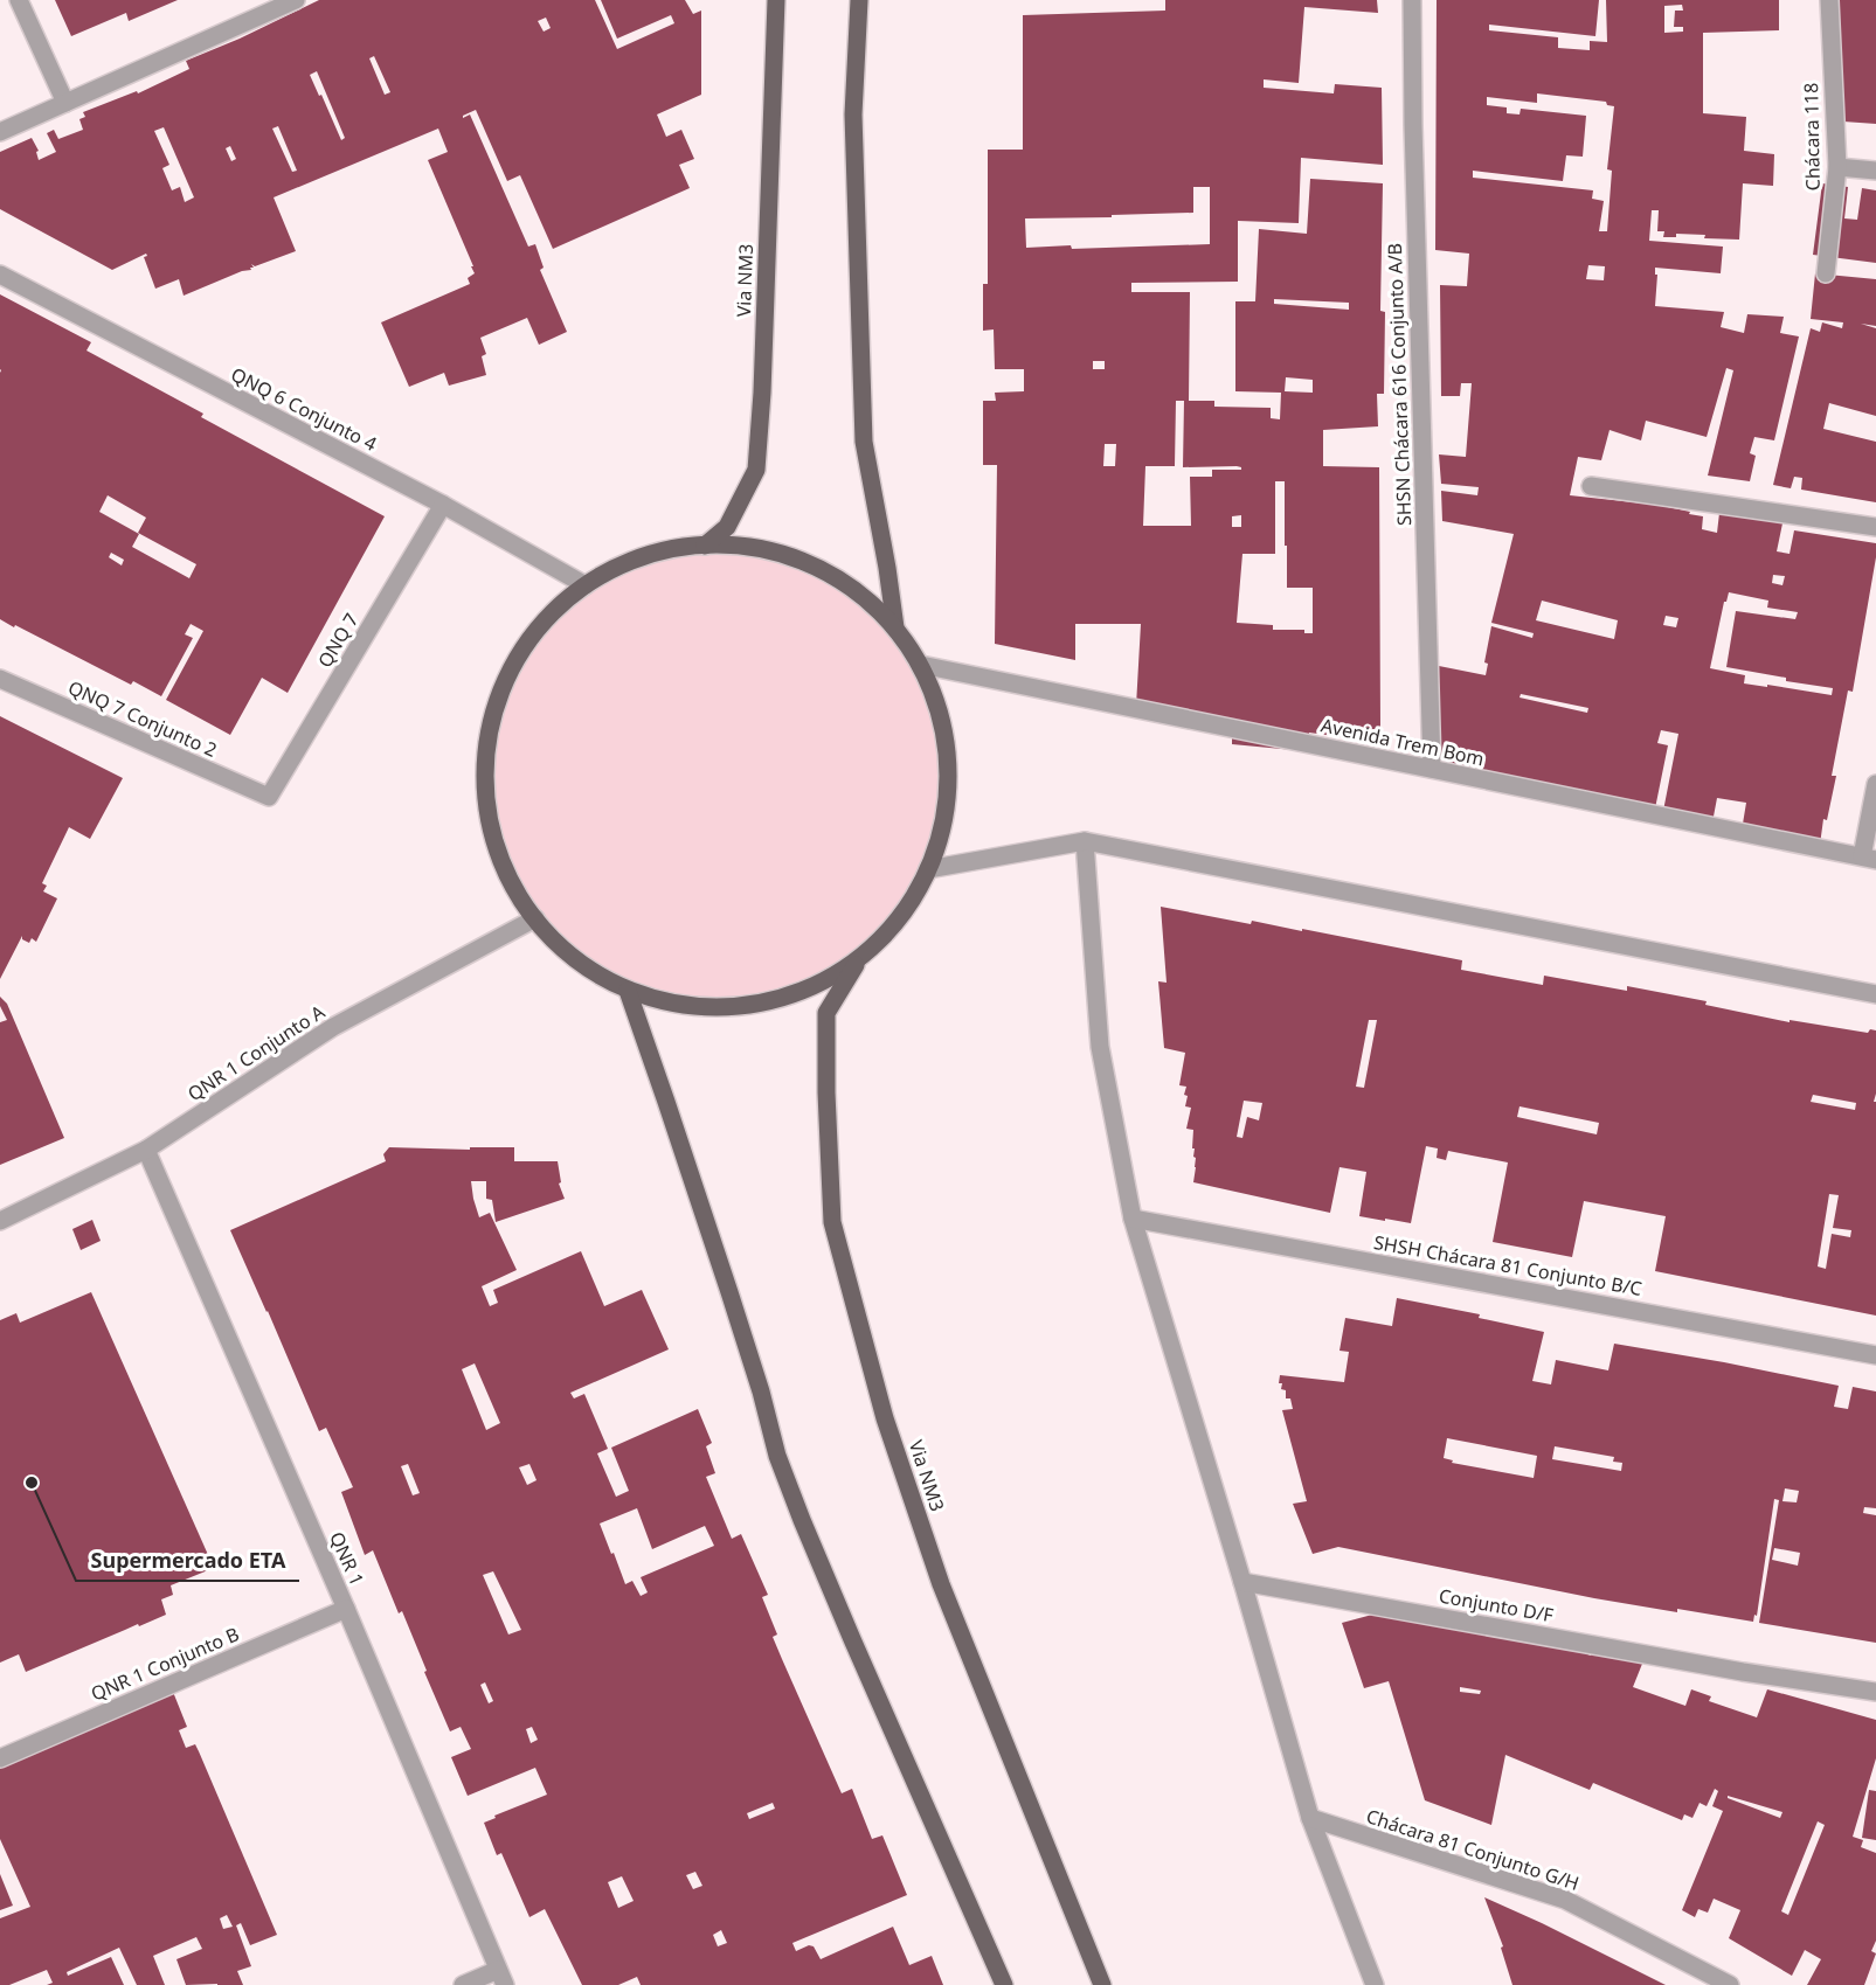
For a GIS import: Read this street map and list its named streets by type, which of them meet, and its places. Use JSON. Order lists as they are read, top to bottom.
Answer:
{
  "streets": {
    "main road": ["Via NM3"],
    "street": [
      "Chácara 118",
      "SHSN Chácara 616 Conjunto A/B",
      "QNQ 6 Conjunto 4",
      "QNQ 7",
      "QNQ 7 Conjunto 2",
      "Avenida Trem Bom",
      "QNR 1 Conjunto A",
      "SHSH Chácara 81 Conjunto B/C",
      "QNR 1",
      "Conjunto D/F",
      "QNR 1 Conjunto B",
      "Chácara 81 Conjunto G/H"
    ]
  },
  "crossings": [
    ["SHSN Chácara 616 Conjunto A/B", "Avenida Trem Bom"],
    ["QNQ 6 Conjunto 4", "QNQ 7"],
    ["QNQ 7", "QNQ 7 Conjunto 2"],
    ["QNR 1 Conjunto A", "QNR 1"],
    ["QNR 1", "QNR 1 Conjunto B"]
  ],
  "places": ["Supermercado ETA"]
}
